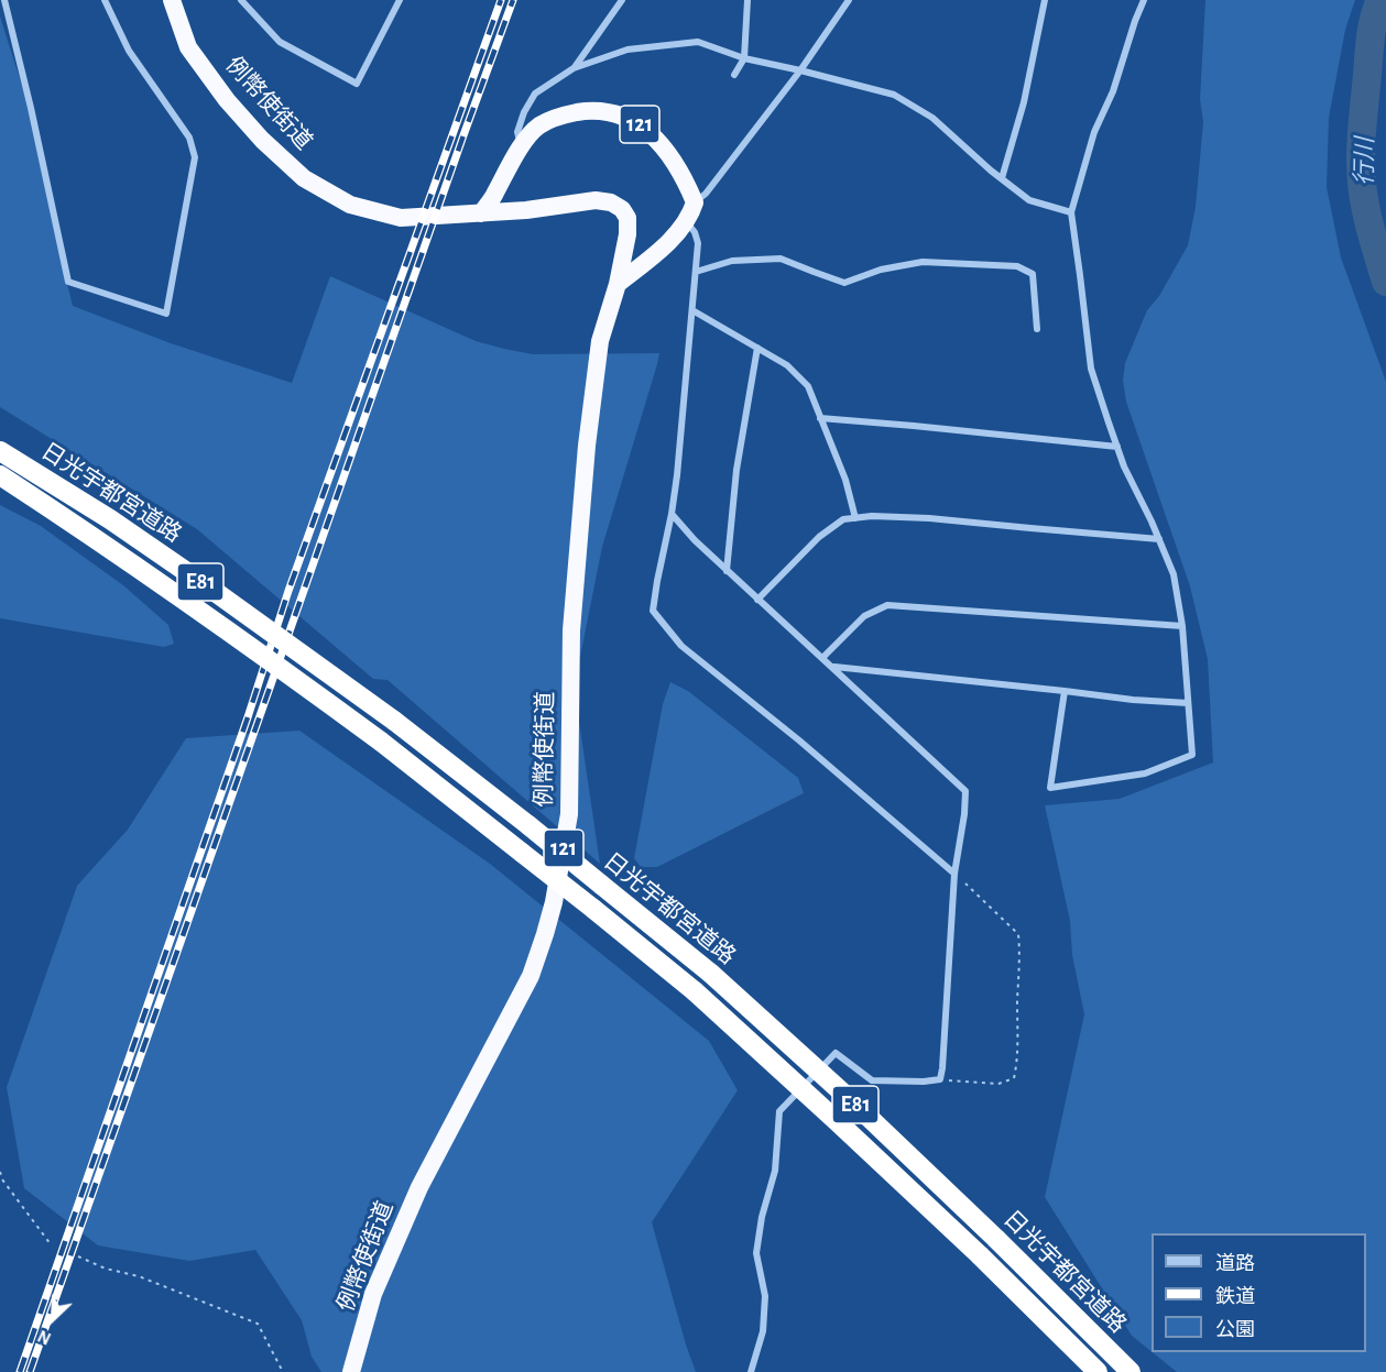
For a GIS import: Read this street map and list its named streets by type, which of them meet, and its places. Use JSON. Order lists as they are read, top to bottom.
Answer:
{
  "streets": {
    "highway": [
      "例幣使街道",
      "121",
      "日光宇都宮道路",
      "E81"
    ]
  },
  "crossings": [
    ["例幣使街道", "121"]
  ],
  "water": ["行川"],
  "legend": ["道路", "鉄道", "公園"],
  "north": "bottom left"
}
